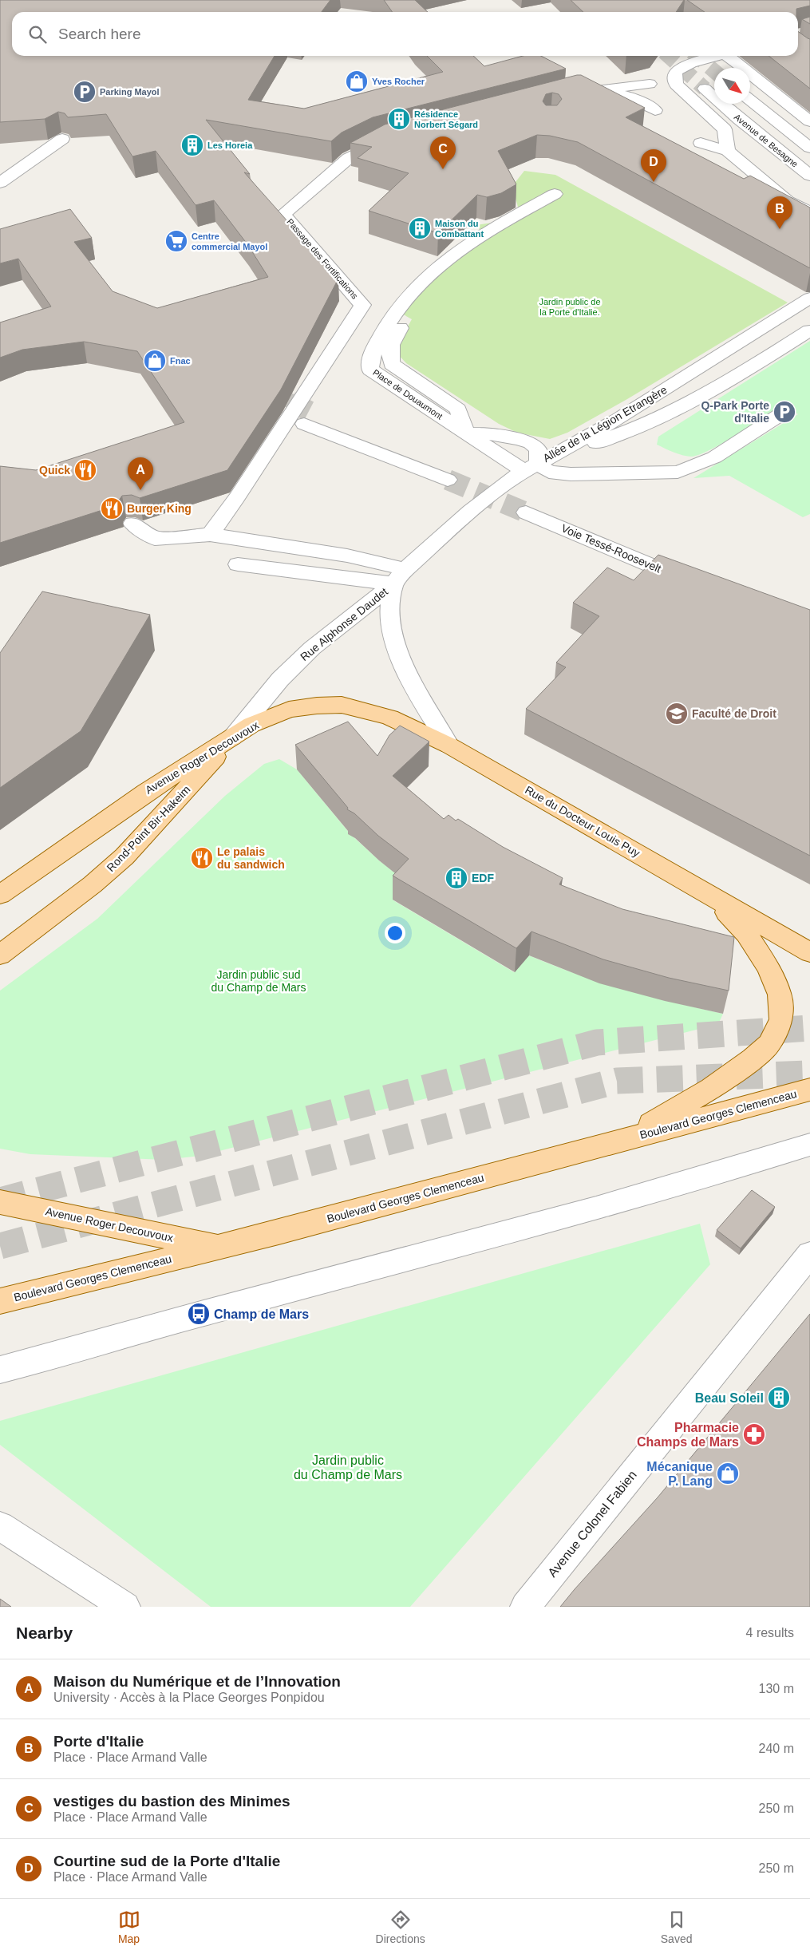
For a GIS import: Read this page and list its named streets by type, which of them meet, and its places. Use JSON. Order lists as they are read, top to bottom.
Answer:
{
  "streets": {
    "main road": [
      "Avenue Roger Decouvoux",
      "Rue du Docteur Louis Puy",
      "Rond-Point Bir-Hakeim",
      "Boulevard Georges Clemenceau"
    ],
    "street": [
      "Avenue de Besagne",
      "Passage des Fortifications",
      "Place de Douaumont",
      "Allée de la Légion Etrangère",
      "Voie Tessé-Roosevelt",
      "Rue Alphonse Daudet",
      "Avenue Colonel Fabien"
    ]
  },
  "crossings": [
    ["Allée de la Légion Etrangère", "Rue Alphonse Daudet"],
    ["Rue Alphonse Daudet", "Avenue Roger Decouvoux"],
    ["Rue Alphonse Daudet", "Rue du Docteur Louis Puy"],
    ["Rue Alphonse Daudet", "Rond-Point Bir-Hakeim"],
    ["Avenue Roger Decouvoux", "Rue du Docteur Louis Puy"],
    ["Avenue Roger Decouvoux", "Rond-Point Bir-Hakeim"],
    ["Avenue Roger Decouvoux", "Boulevard Georges Clemenceau"],
    ["Rue du Docteur Louis Puy", "Boulevard Georges Clemenceau"]
  ],
  "parks": ["Jardin public de la Porte d'Italie.", "Jardin public sud du Champ de Mars", "Jardin public du Champ de Mars"],
  "places": {
    "shop": ["Yves Rocher", "Fnac", "Mécanique P. Lang"],
    "parking": ["Parking Mayol", "Q-Park Porte d'Italie"],
    "building": [
      "Résidence Norbert Ségard",
      "Les Horeia",
      "Maison du Combattant",
      "EDF",
      "Beau Soleil"
    ],
    "supermarket": ["Centre commercial Mayol"],
    "restaurant": ["Quick", "Burger King", "Le palais du sandwich"],
    "school or university": ["Faculté de Droit"],
    "bus stop": ["Champ de Mars"],
    "pharmacy": ["Pharmacie Champs de Mars"]
  },
  "north": "bottom right",
  "page": {
    "search": "Search here",
    "pins": [
      "C",
      "D",
      "B",
      "A"
    ],
    "heading": ["Nearby", "4 results"],
    "list": [
      {
        "mark": "A",
        "name": "Maison du Numérique et de l’Innovation",
        "note": "University · Accès à la Place Georges Ponpidou",
        "value": "130 m"
      },
      {
        "mark": "B",
        "name": "Porte d'Italie",
        "note": "Place · Place Armand Valle",
        "value": "240 m"
      },
      {
        "mark": "C",
        "name": "vestiges du bastion des Minimes",
        "note": "Place · Place Armand Valle",
        "value": "250 m"
      },
      {
        "mark": "D",
        "name": "Courtine sud de la Porte d'Italie",
        "note": "Place · Place Armand Valle",
        "value": "250 m"
      }
    ],
    "nav": ["Map", "Directions", "Saved"]
  }
}
